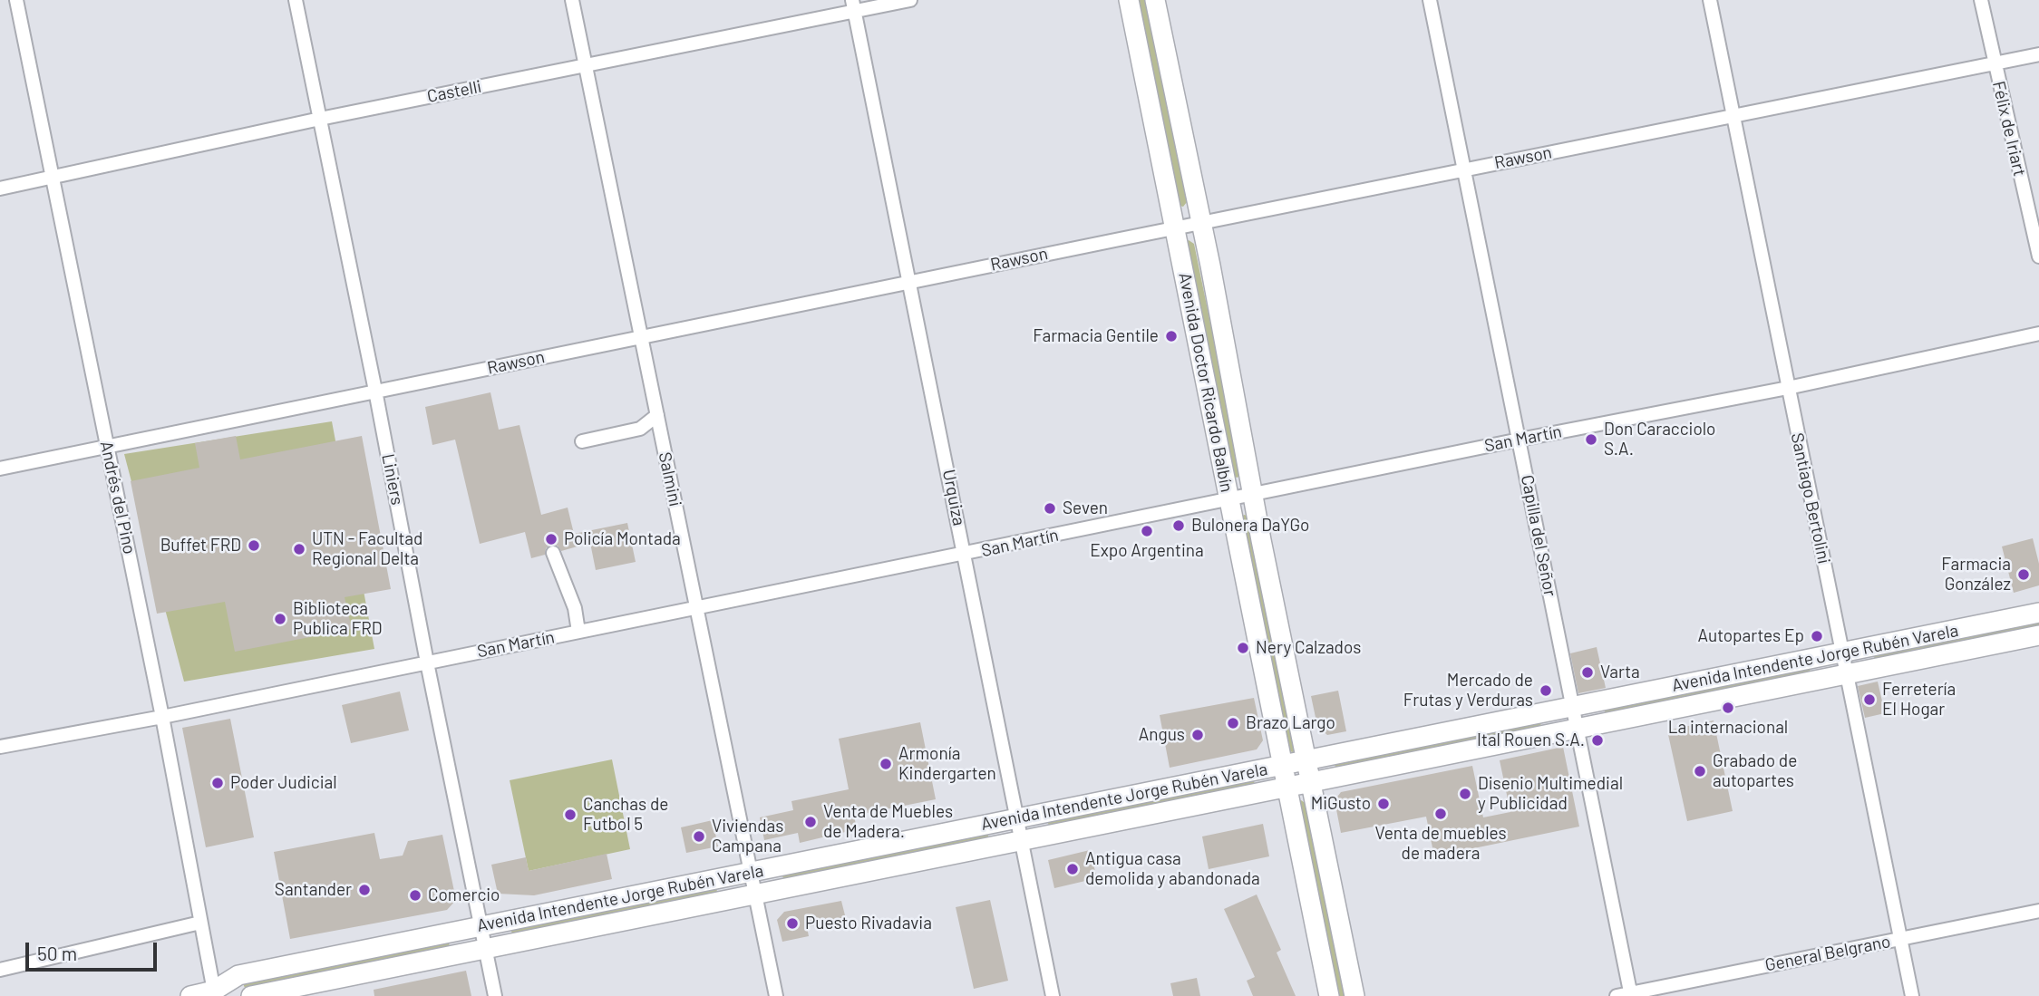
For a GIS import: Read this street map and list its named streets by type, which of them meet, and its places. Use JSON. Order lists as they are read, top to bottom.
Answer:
{
  "streets": {
    "main road": ["Avenida Doctor Ricardo Balbín", "Avenida Intendente Jorge Rubén Varela"],
    "street": [
      "Castelli",
      "Félix de Iriart",
      "Rawson",
      "San Martín",
      "Liniers",
      "Salmini",
      "Andrés del Pino",
      "Urquiza",
      "Santiago Bertolini",
      "Capilla del Señor",
      "General Belgrano"
    ]
  },
  "crossings": [
    ["Castelli", "Liniers"],
    ["Castelli", "Salmini"],
    ["Castelli", "Andrés del Pino"],
    ["Castelli", "Urquiza"],
    ["Félix de Iriart", "Rawson"],
    ["Rawson", "Avenida Doctor Ricardo Balbín"],
    ["Rawson", "Liniers"],
    ["Rawson", "Salmini"],
    ["Rawson", "Andrés del Pino"],
    ["Rawson", "Urquiza"],
    ["Rawson", "Santiago Bertolini"],
    ["Rawson", "Capilla del Señor"],
    ["Avenida Doctor Ricardo Balbín", "San Martín"],
    ["Avenida Doctor Ricardo Balbín", "Avenida Intendente Jorge Rubén Varela"],
    ["San Martín", "Liniers"],
    ["San Martín", "Salmini"],
    ["San Martín", "Andrés del Pino"],
    ["San Martín", "Urquiza"],
    ["San Martín", "Santiago Bertolini"],
    ["San Martín", "Capilla del Señor"],
    ["Liniers", "Avenida Intendente Jorge Rubén Varela"],
    ["Salmini", "Avenida Intendente Jorge Rubén Varela"],
    ["Andrés del Pino", "Avenida Intendente Jorge Rubén Varela"],
    ["Urquiza", "Avenida Intendente Jorge Rubén Varela"],
    ["Santiago Bertolini", "Avenida Intendente Jorge Rubén Varela"],
    ["Santiago Bertolini", "General Belgrano"],
    ["Capilla del Señor", "Avenida Intendente Jorge Rubén Varela"],
    ["Capilla del Señor", "General Belgrano"]
  ],
  "places": [
    "Farmacia Gentile",
    "Don Caracciolo S.A.",
    "Seven",
    "Bulonera DaYGo",
    "Expo Argentina",
    "Policía Montada",
    "Buffet FRD",
    "UTN - Facultad Regional Delta",
    "Farmacia González",
    "Biblioteca Publica FRD",
    "Autopartes Ep",
    "Nery Calzados",
    "Varta",
    "Mercado de Frutas y Verduras",
    "Ferretería El Hogar",
    "La internacional",
    "Brazo Largo",
    "Angus",
    "Ital Rouen S.A.",
    "Armonía Kindergarten",
    "Grabado de autopartes",
    "Poder Judicial",
    "Disenio Multimedial y Publicidad",
    "MiGusto",
    "Venta de muebles de madera",
    "Canchas de Futbol 5",
    "Venta de Muebles de Madera.",
    "Viviendas Campana",
    "Antigua casa demolida y abandonada",
    "Santander",
    "Comercio",
    "Puesto Rivadavia"
  ],
  "scale_bar": "50 m"
}
